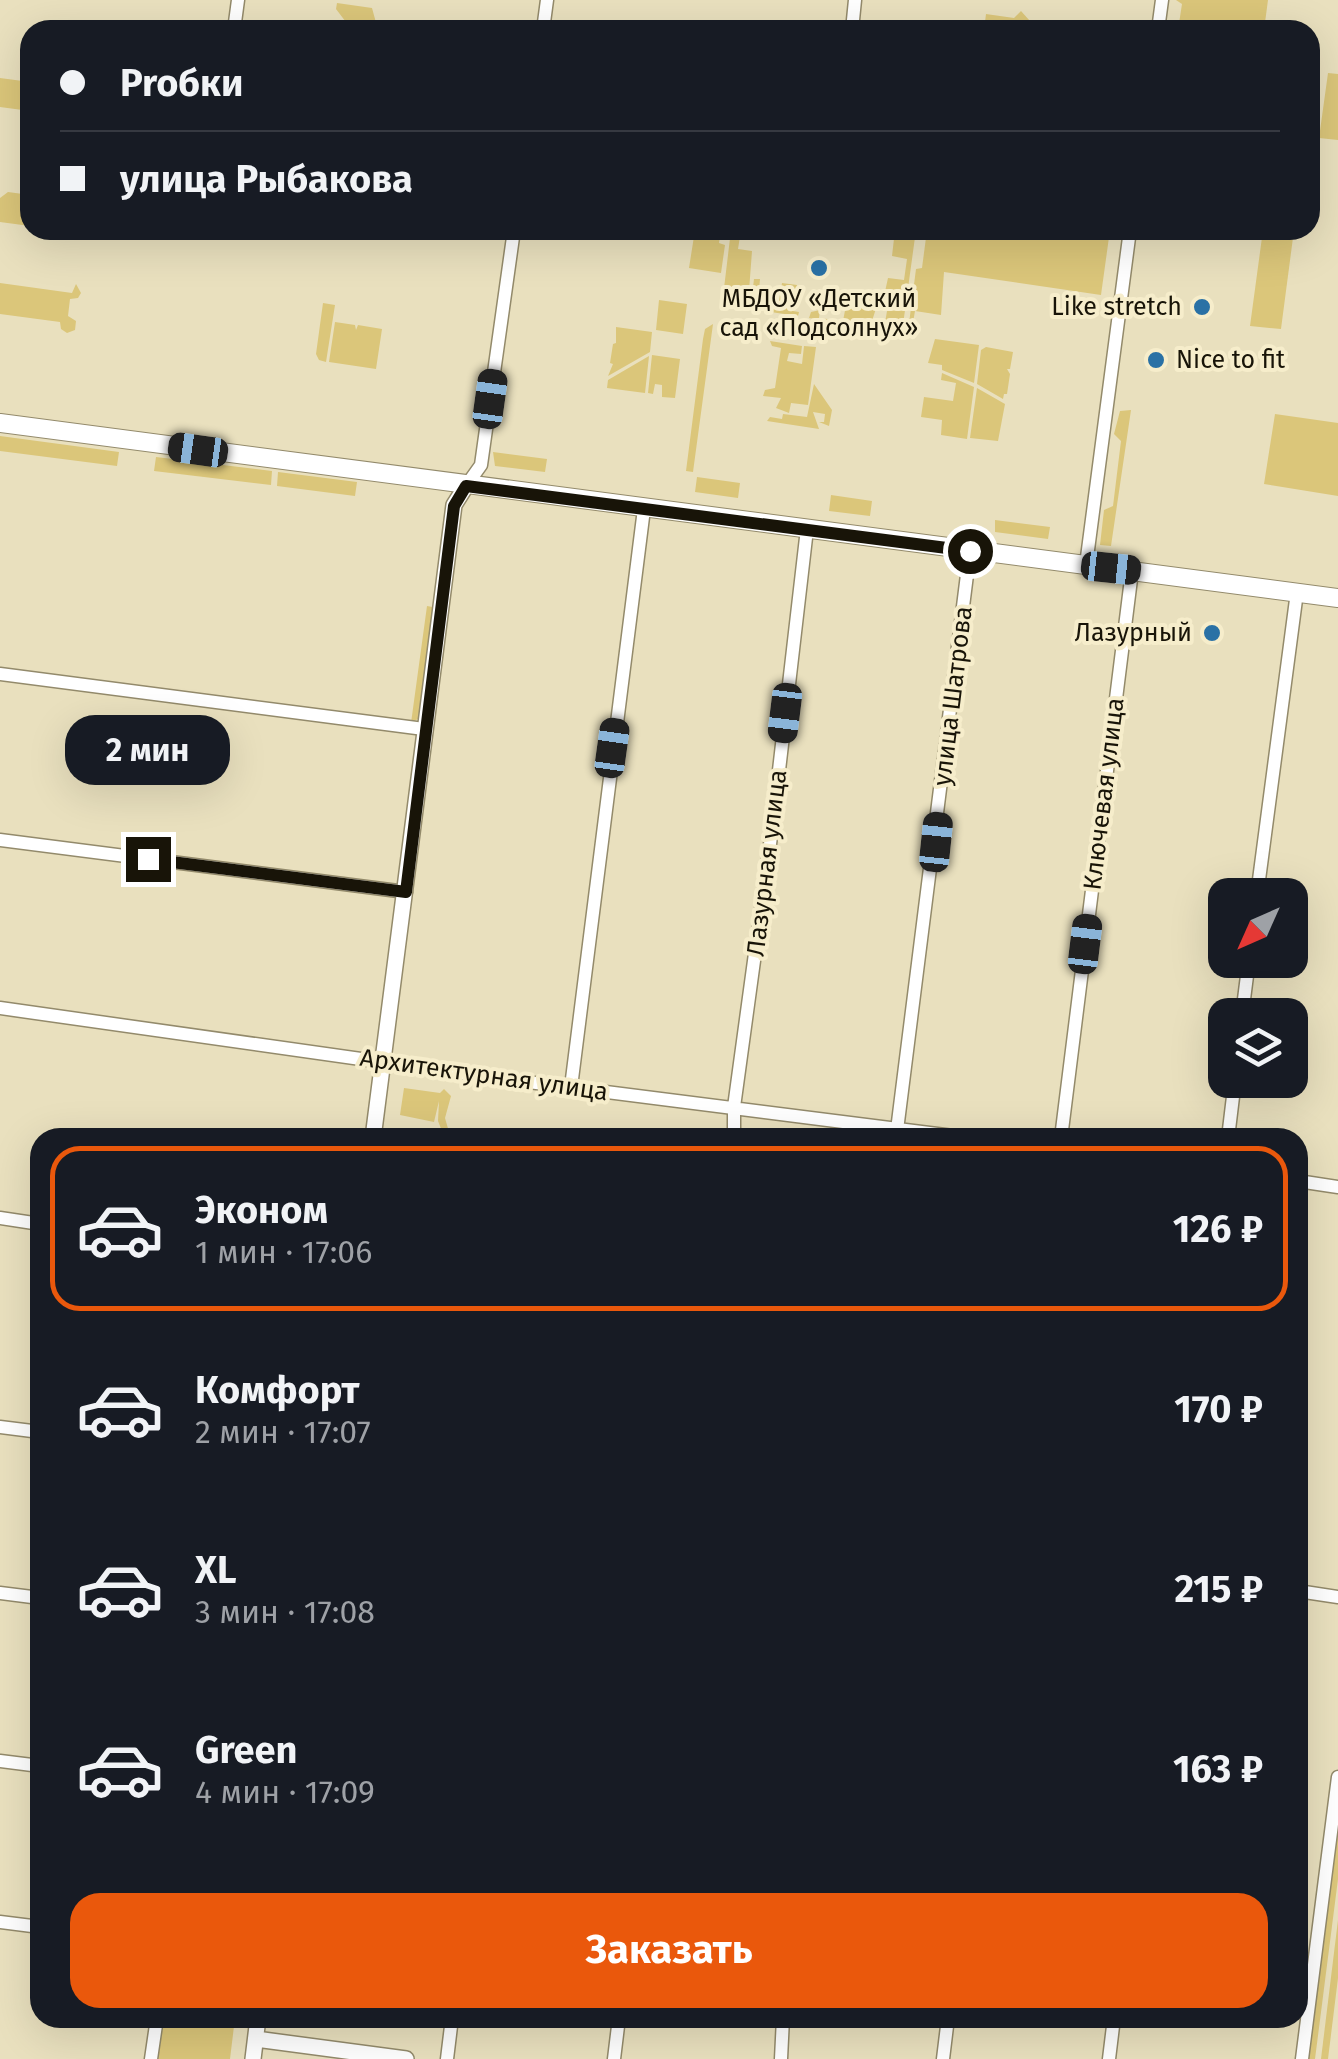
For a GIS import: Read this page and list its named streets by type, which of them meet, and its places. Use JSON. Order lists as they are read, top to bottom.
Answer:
{
  "streets": {
    "street": [
      "улица Шатрова",
      "Ключевая улица",
      "Лазурная улица",
      "Архитектурная улица"
    ]
  },
  "crossings": [
    ["Лазурная улица", "Архитектурная улица"]
  ],
  "places": [
    "МБДОУ «Детский сад «Подсолнух»",
    "Like stretch",
    "Nice to fit",
    "Лазурный"
  ],
  "north": "bottom left",
  "page": {
    "banner": ["Proбки", "улица Рыбакова"],
    "bubble": "2 мин",
    "list": [
      {
        "name": "Эконом",
        "note": "1 мин · 17:06",
        "value": "126 ₽"
      },
      {
        "name": "Комфорт",
        "note": "2 мин · 17:07",
        "value": "170 ₽"
      },
      {
        "name": "XL",
        "note": "3 мин · 17:08",
        "value": "215 ₽"
      },
      {
        "name": "Green",
        "note": "4 мин · 17:09",
        "value": "163 ₽"
      }
    ],
    "buttons": "Заказать"
  }
}
